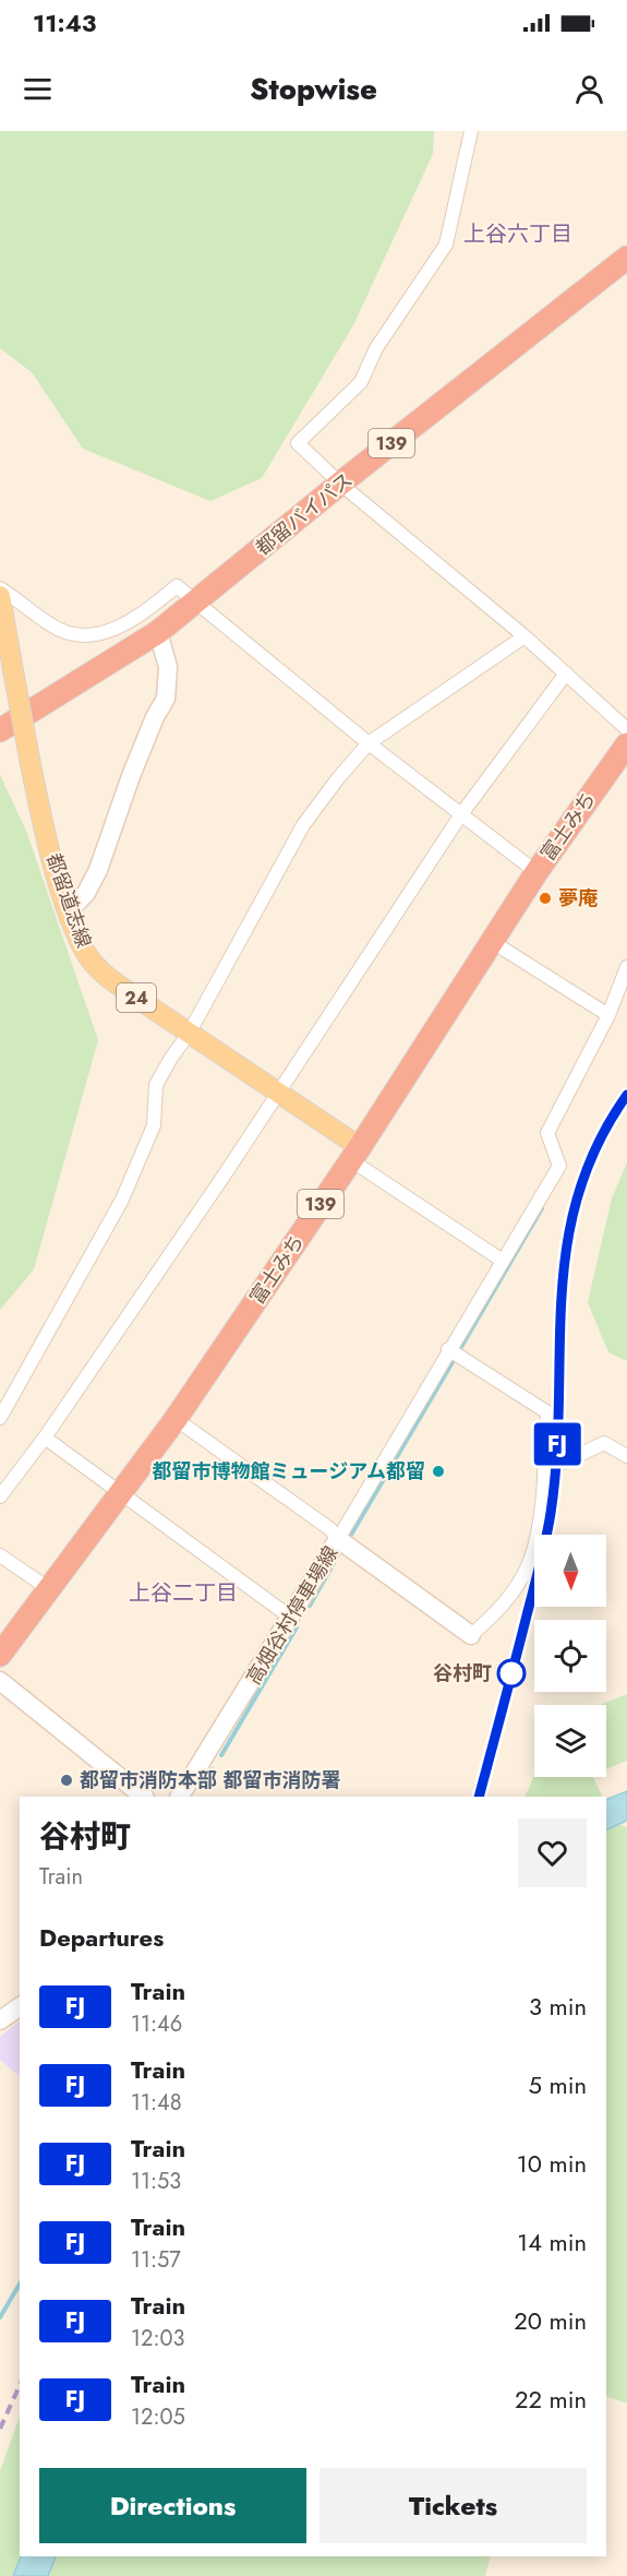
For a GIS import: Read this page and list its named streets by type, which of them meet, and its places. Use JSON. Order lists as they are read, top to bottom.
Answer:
{
  "streets": {
    "highway": ["139", "都留バイパス", "富士みち"],
    "main road": ["都留道志線", "24", "高畑谷村停車場線"]
  },
  "crossings": [
    ["富士みち", "都留道志線"]
  ],
  "districts": ["上谷六丁目", "上谷二丁目"],
  "places": [
    "夢庵",
    "都留市博物館ミュージアム都留",
    "谷村町",
    "都留市消防本部 都留市消防署"
  ],
  "north": "bottom",
  "page": {
    "status": "11:43",
    "header": "Stopwise",
    "on_map": "FJ",
    "heading": [
      ["谷村町", "Train"],
      "Departures"
    ],
    "list": [
      {
        "mark": "FJ",
        "name": "Train",
        "note": "11:46",
        "value": "3 min"
      },
      {
        "mark": "FJ",
        "name": "Train",
        "note": "11:48",
        "value": "5 min"
      },
      {
        "mark": "FJ",
        "name": "Train",
        "note": "11:53",
        "value": "10 min"
      },
      {
        "mark": "FJ",
        "name": "Train",
        "note": "11:57",
        "value": "14 min"
      },
      {
        "mark": "FJ",
        "name": "Train",
        "note": "12:03",
        "value": "20 min"
      },
      {
        "mark": "FJ",
        "name": "Train",
        "note": "12:05",
        "value": "22 min"
      }
    ],
    "buttons": ["Directions", "Tickets"]
  }
}
